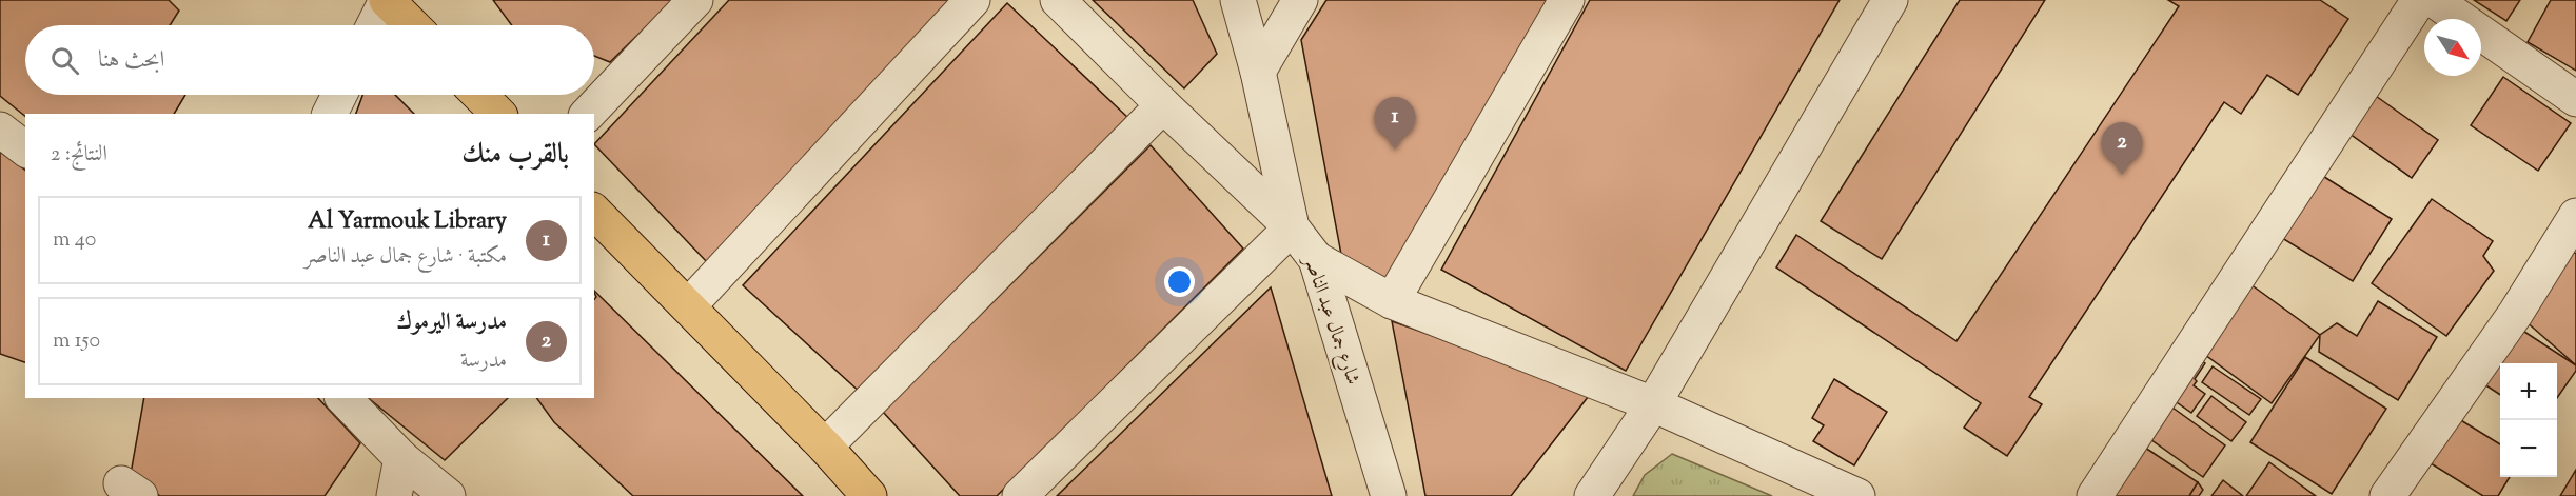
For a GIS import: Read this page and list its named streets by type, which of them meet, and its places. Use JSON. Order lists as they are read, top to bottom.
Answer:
{
  "streets": {
    "street": ["شارع جمال عبد الناصر"]
  },
  "north": "bottom right",
  "page": {
    "search": "ابحث هنا",
    "pins": ["1", "2"],
    "heading": ["بالقرب منك", "النتائج: 2"],
    "list": [
      {
        "mark": "1",
        "name": "Al Yarmouk Library",
        "note": "مكتبة · شارع جمال عبد الناصر",
        "value": "40 m"
      },
      {
        "mark": "2",
        "name": "مدرسة اليرموك",
        "note": "مدرسة",
        "value": "150 m"
      }
    ],
    "map_buttons": ["+", "−"]
  }
}
